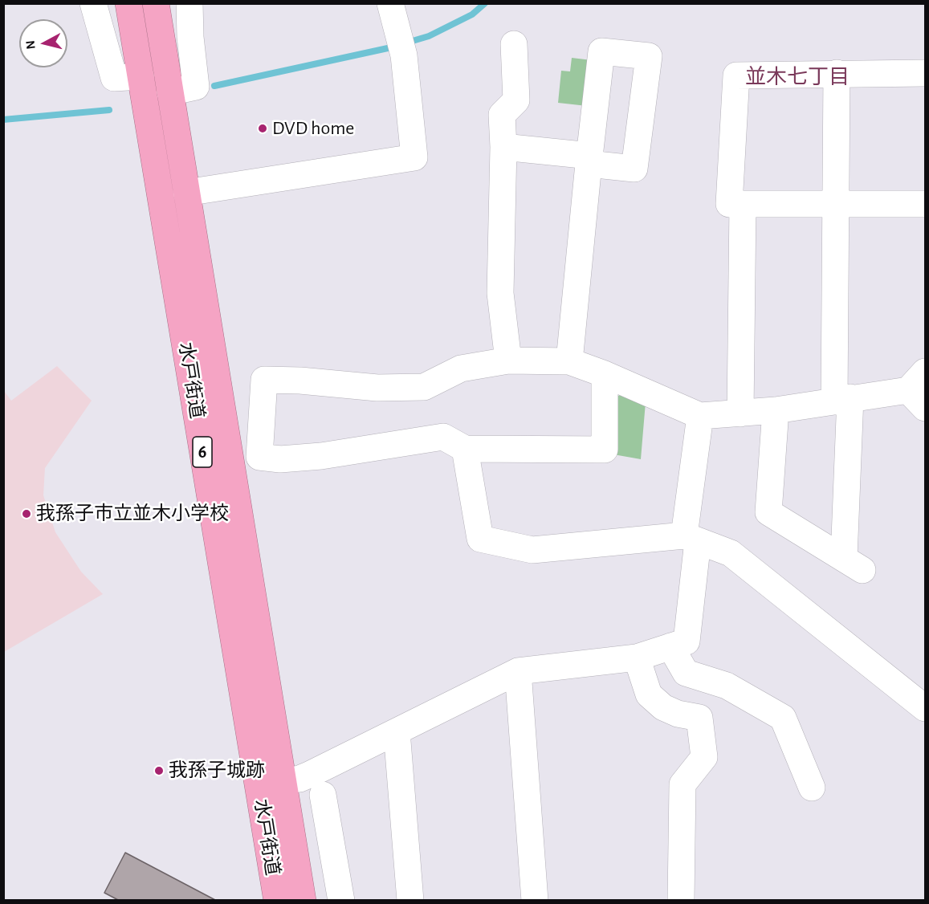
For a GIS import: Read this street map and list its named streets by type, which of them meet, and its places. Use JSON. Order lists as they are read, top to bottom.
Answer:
{
  "streets": {
    "highway": ["水戸街道", "6"]
  },
  "districts": ["並木七丁目"],
  "places": ["DVD home", "我孫子市立並木小学校", "我孫子城跡"],
  "north": "left"
}
